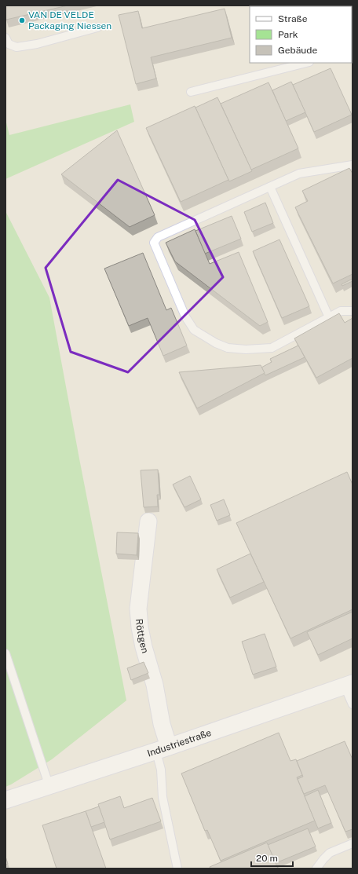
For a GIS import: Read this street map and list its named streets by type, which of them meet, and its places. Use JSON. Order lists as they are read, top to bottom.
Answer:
{
  "streets": {
    "street": ["Röttgen", "Industriestraße"]
  },
  "crossings": [
    ["Röttgen", "Industriestraße"]
  ],
  "places": ["VAN DE VELDE Packaging Niessen"],
  "legend": ["Straße", "Park", "Gebäude"],
  "scale_bar": "20 m"
}
